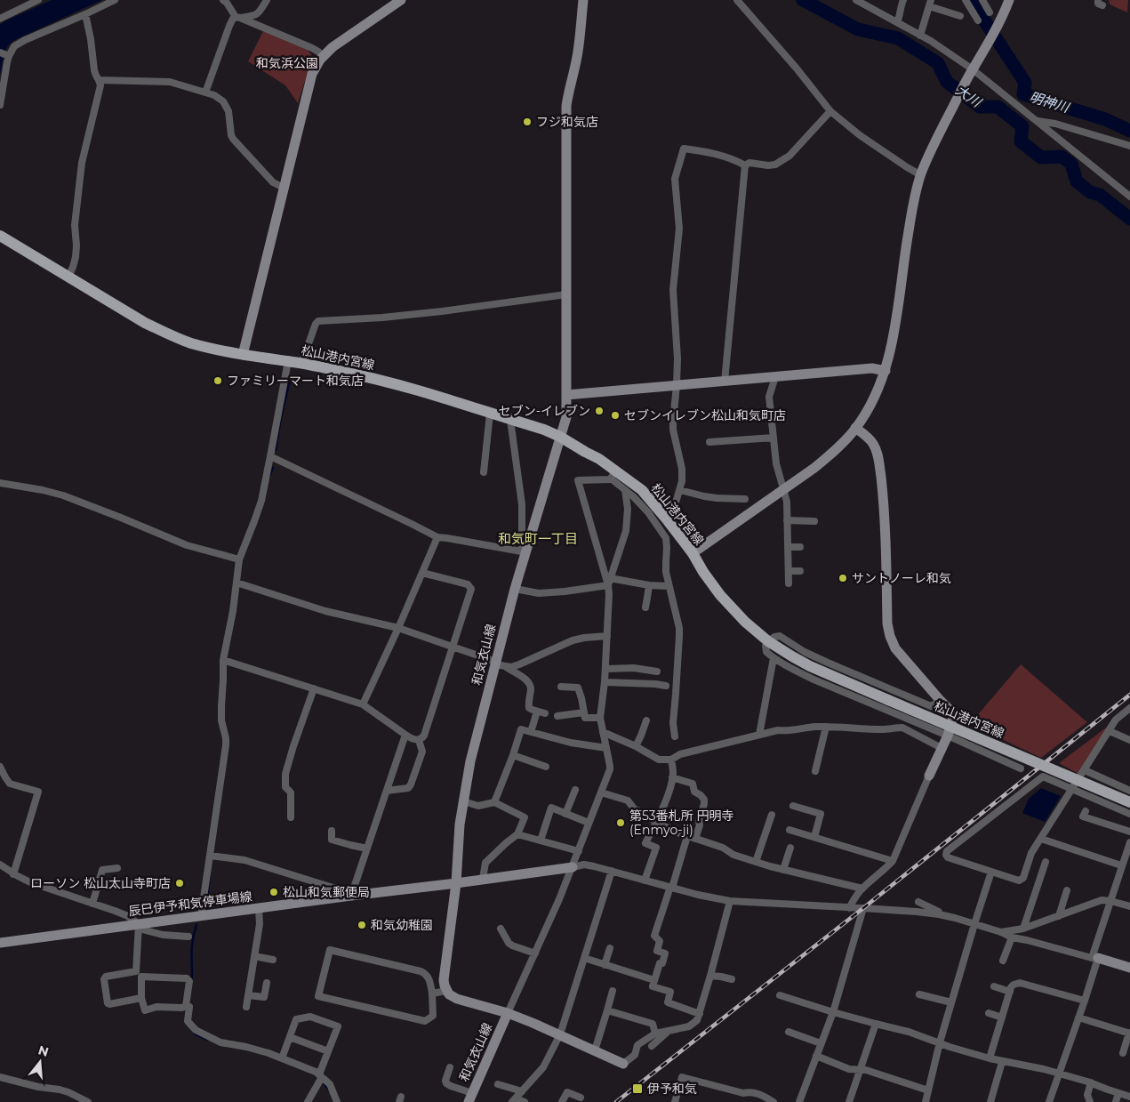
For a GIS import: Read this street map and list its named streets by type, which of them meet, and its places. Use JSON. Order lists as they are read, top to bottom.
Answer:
{
  "streets": {
    "main road": ["松山港内宮線"],
    "street": ["和気衣山線", "辰巳伊予和気停車場線"]
  },
  "crossings": [
    ["松山港内宮線", "和気衣山線"],
    ["和気衣山線", "辰巳伊予和気停車場線"]
  ],
  "districts": ["和気町一丁目"],
  "water": ["大川", "明神川"],
  "parks": ["和気浜公園"],
  "places": {
    "other": [
      "フジ和気店",
      "ファミリーマート和気店",
      "セブン-イレブン",
      "セブンイレブン松山和気町店",
      "サントノーレ和気",
      "第53番札所 円明寺 (Enmyo-ji)",
      "ローソン 松山太山寺町店",
      "松山和気郵便局",
      "和気幼稚園"
    ],
    "transit": ["伊予和気"]
  },
  "north": "top"
}
